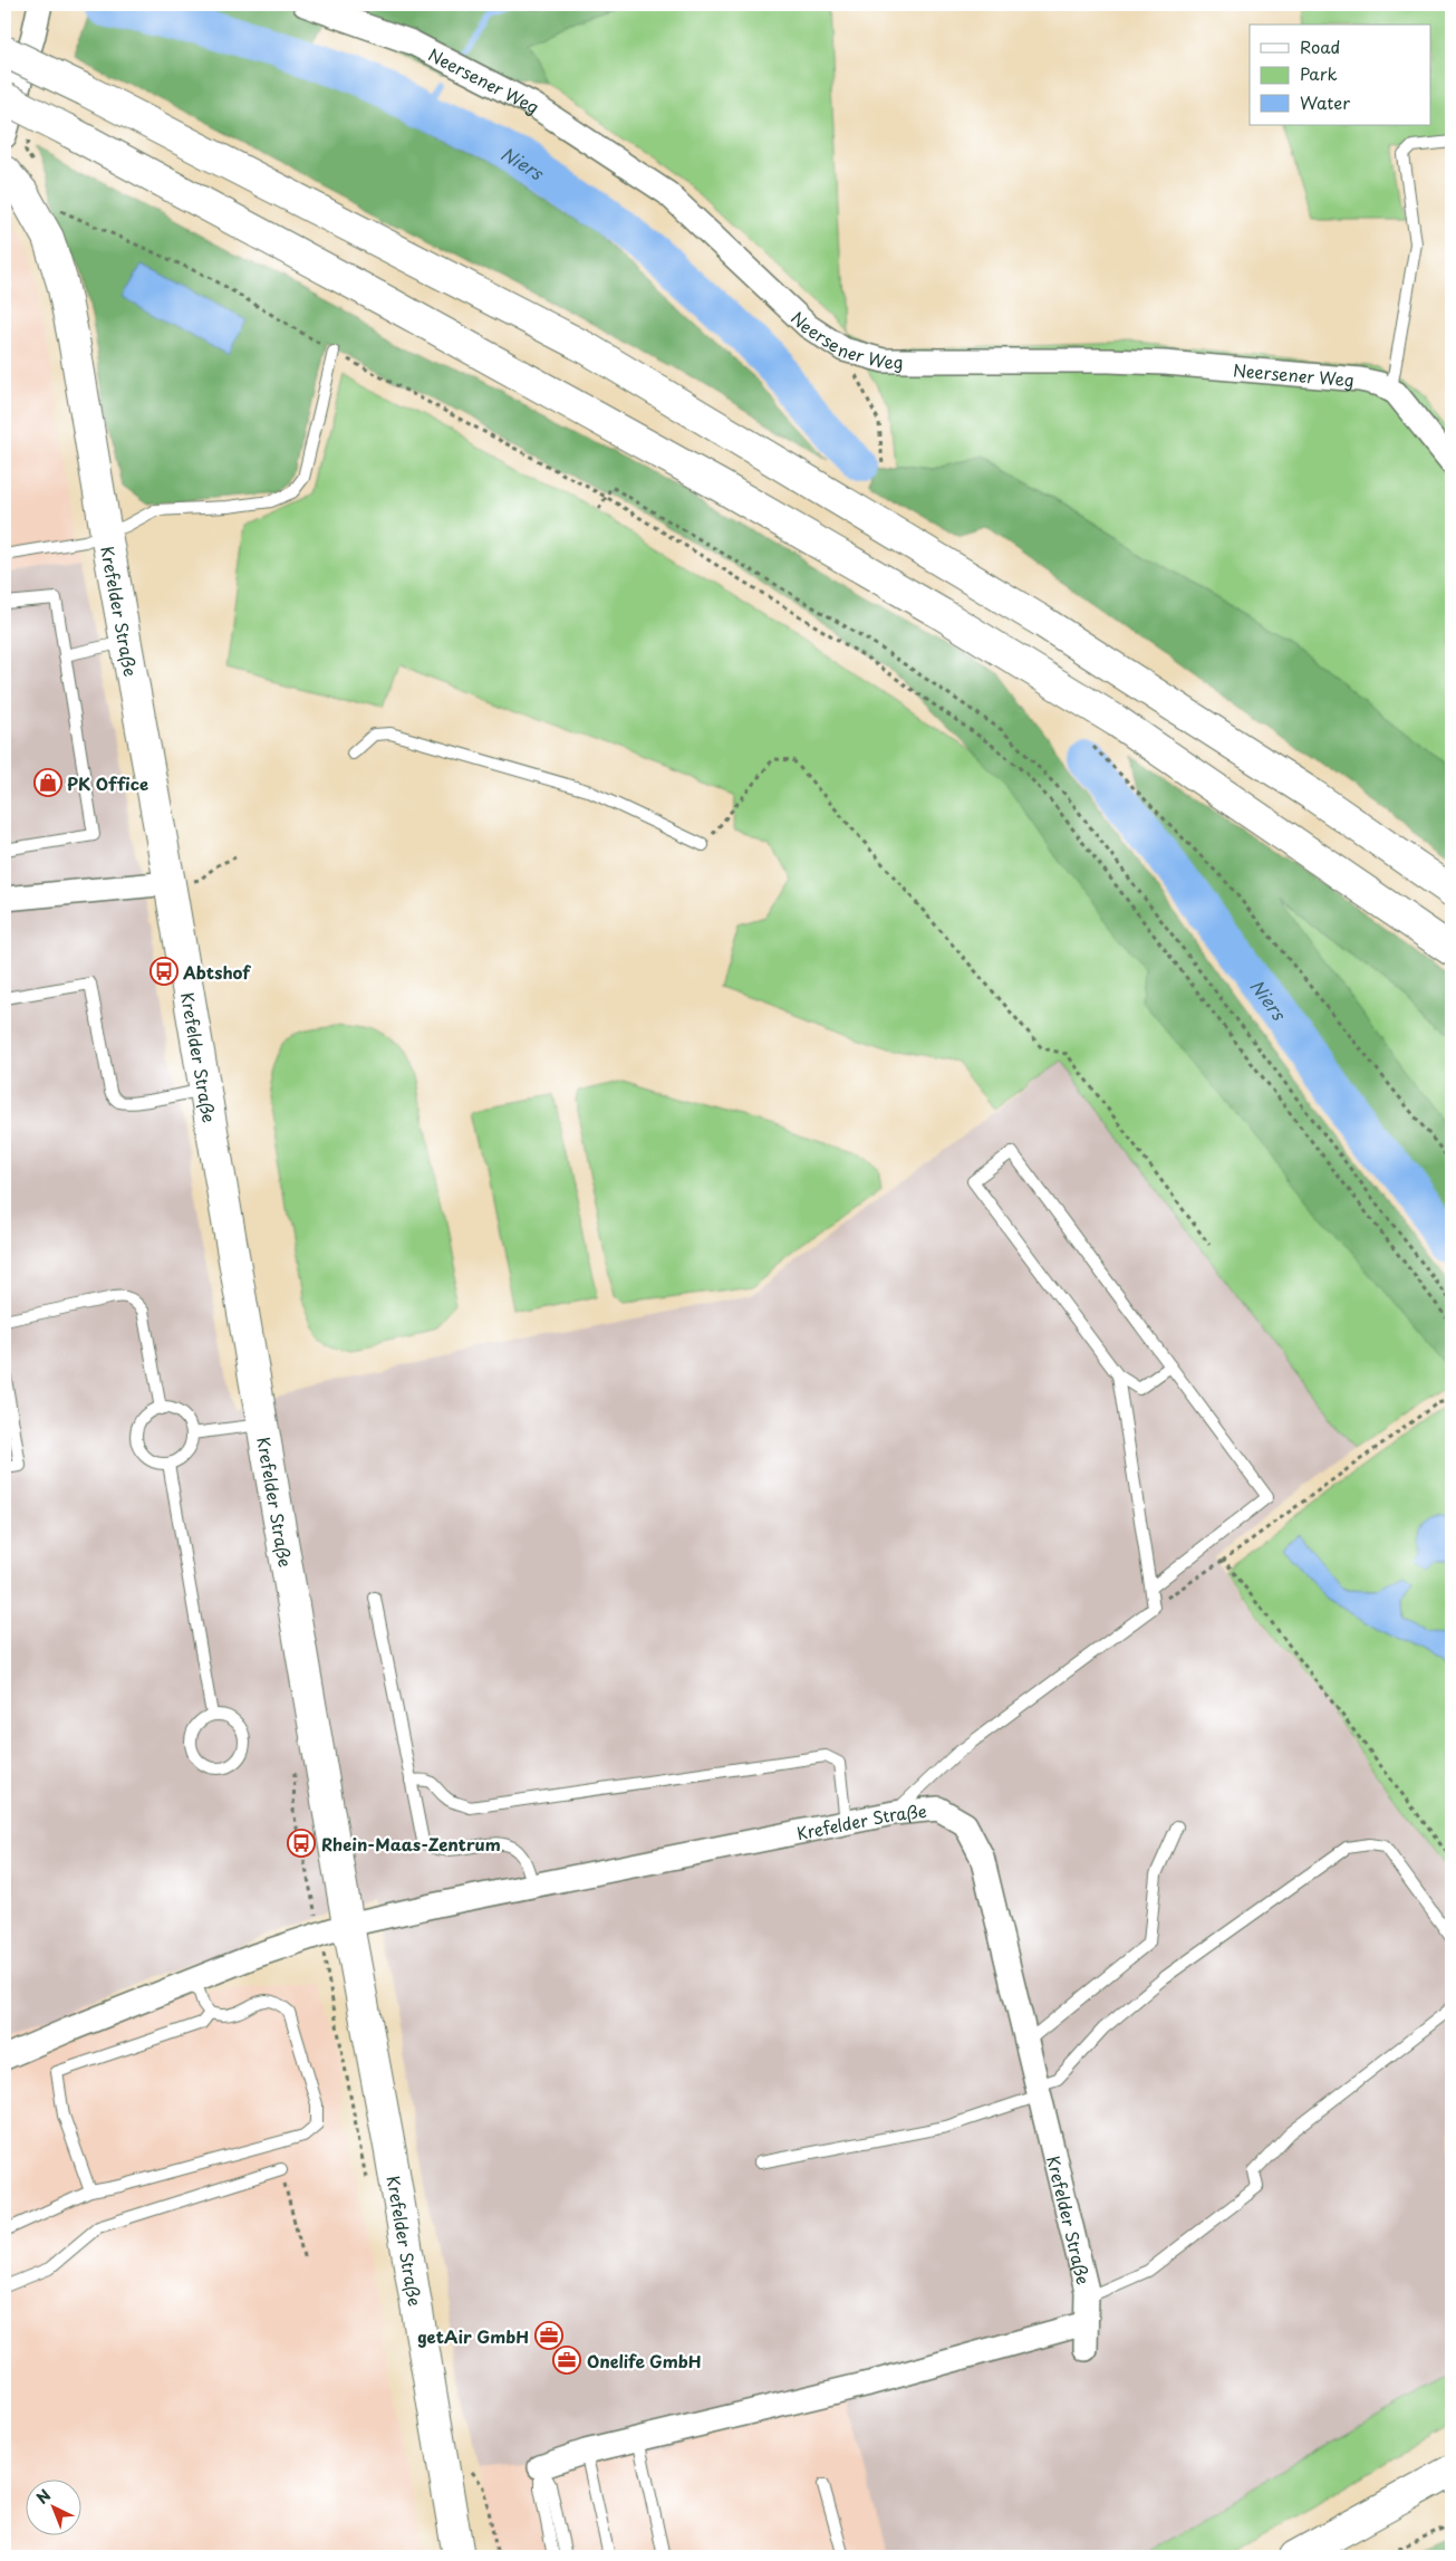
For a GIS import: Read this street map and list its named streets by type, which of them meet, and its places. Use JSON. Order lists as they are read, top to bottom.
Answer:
{
  "streets": {
    "main road": ["Krefelder Straße"],
    "street": ["Neersener Weg"]
  },
  "water": ["Niers"],
  "places": {
    "shop": ["PK Office"],
    "bus stop": ["Abtshof", "Rhein-Maas-Zentrum"],
    "office": ["getAir GmbH", "Onelife GmbH"]
  },
  "legend": ["Road", "Park", "Water"],
  "north": "top left"
}
